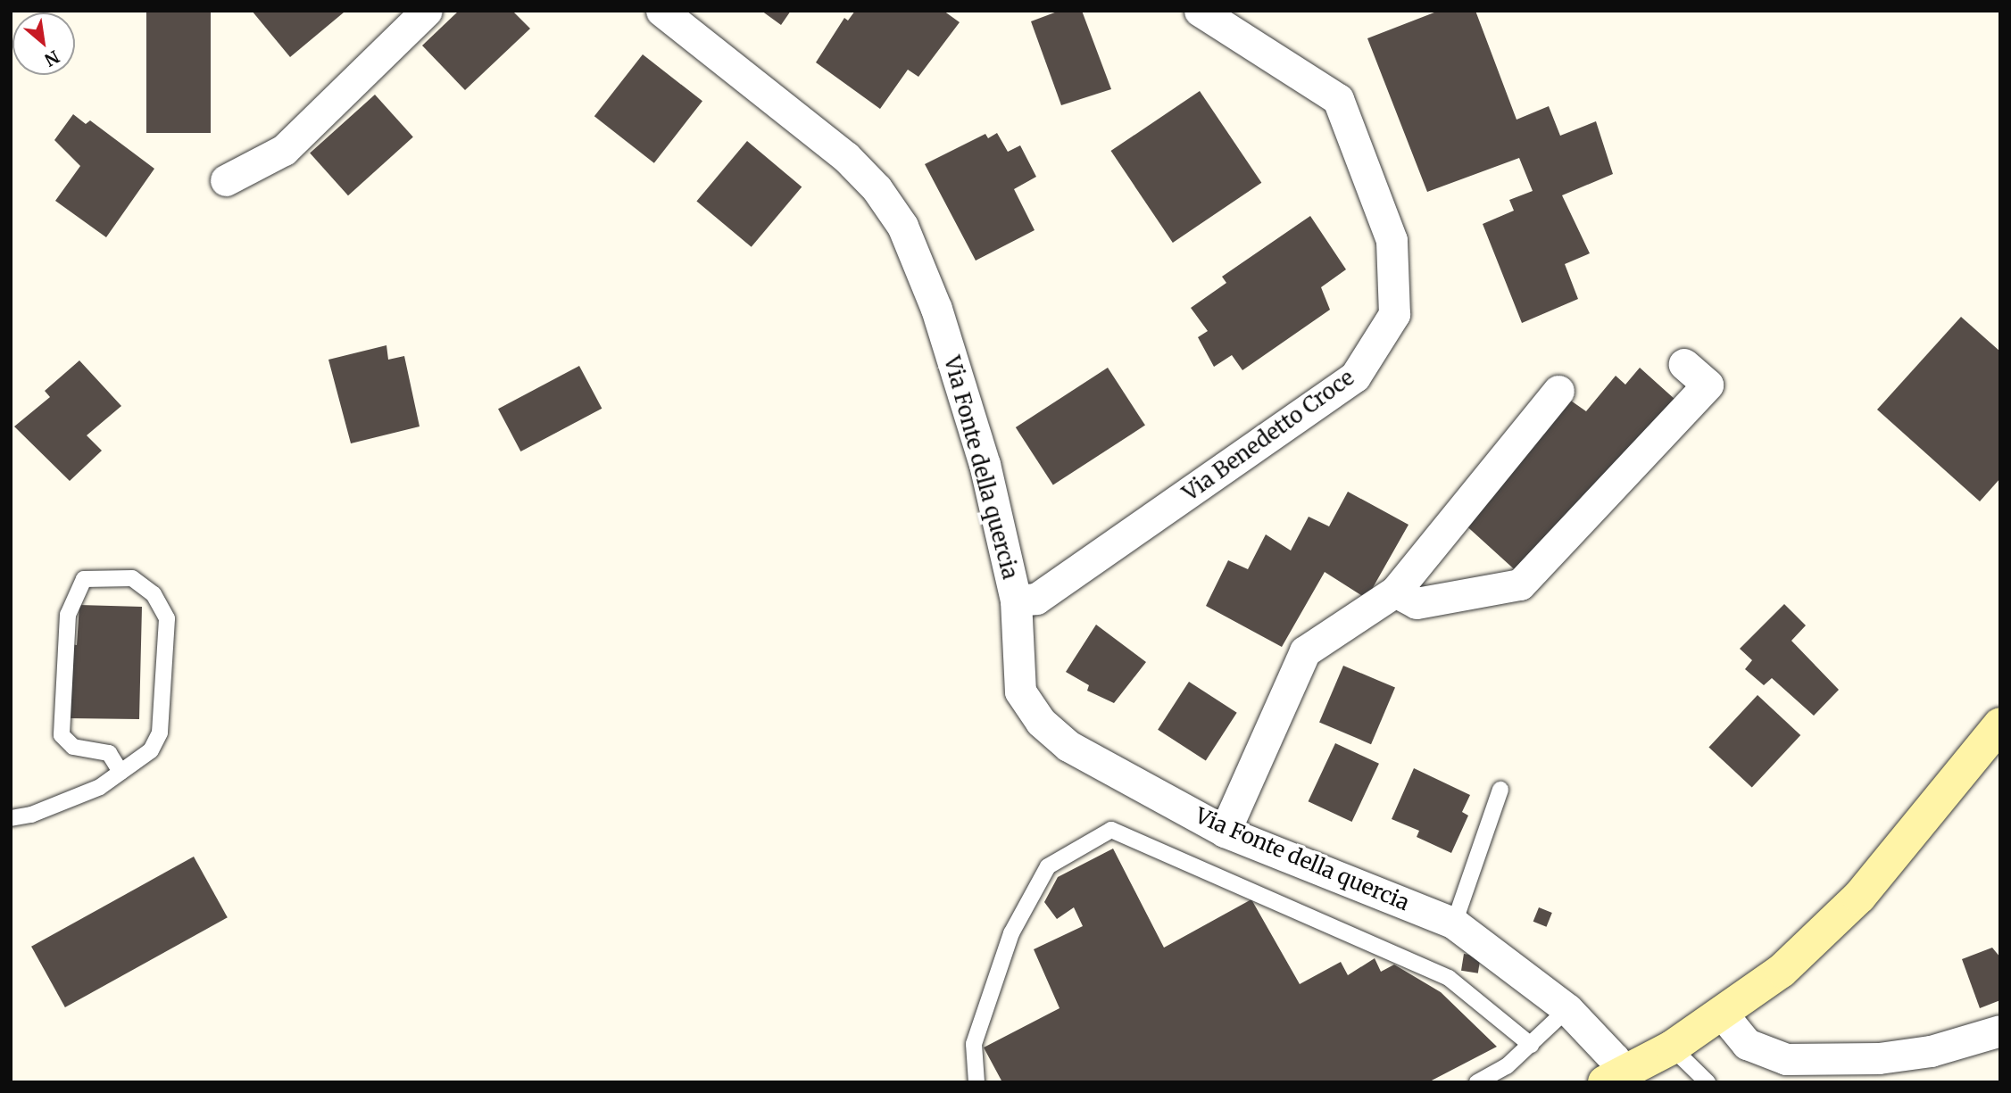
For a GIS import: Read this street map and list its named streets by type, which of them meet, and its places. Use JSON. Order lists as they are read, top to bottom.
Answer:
{
  "streets": {
    "street": ["Via Benedetto Croce", "Via Fonte della quercia"]
  },
  "crossings": [
    ["Via Benedetto Croce", "Via Fonte della quercia"]
  ],
  "north": "bottom right"
}
